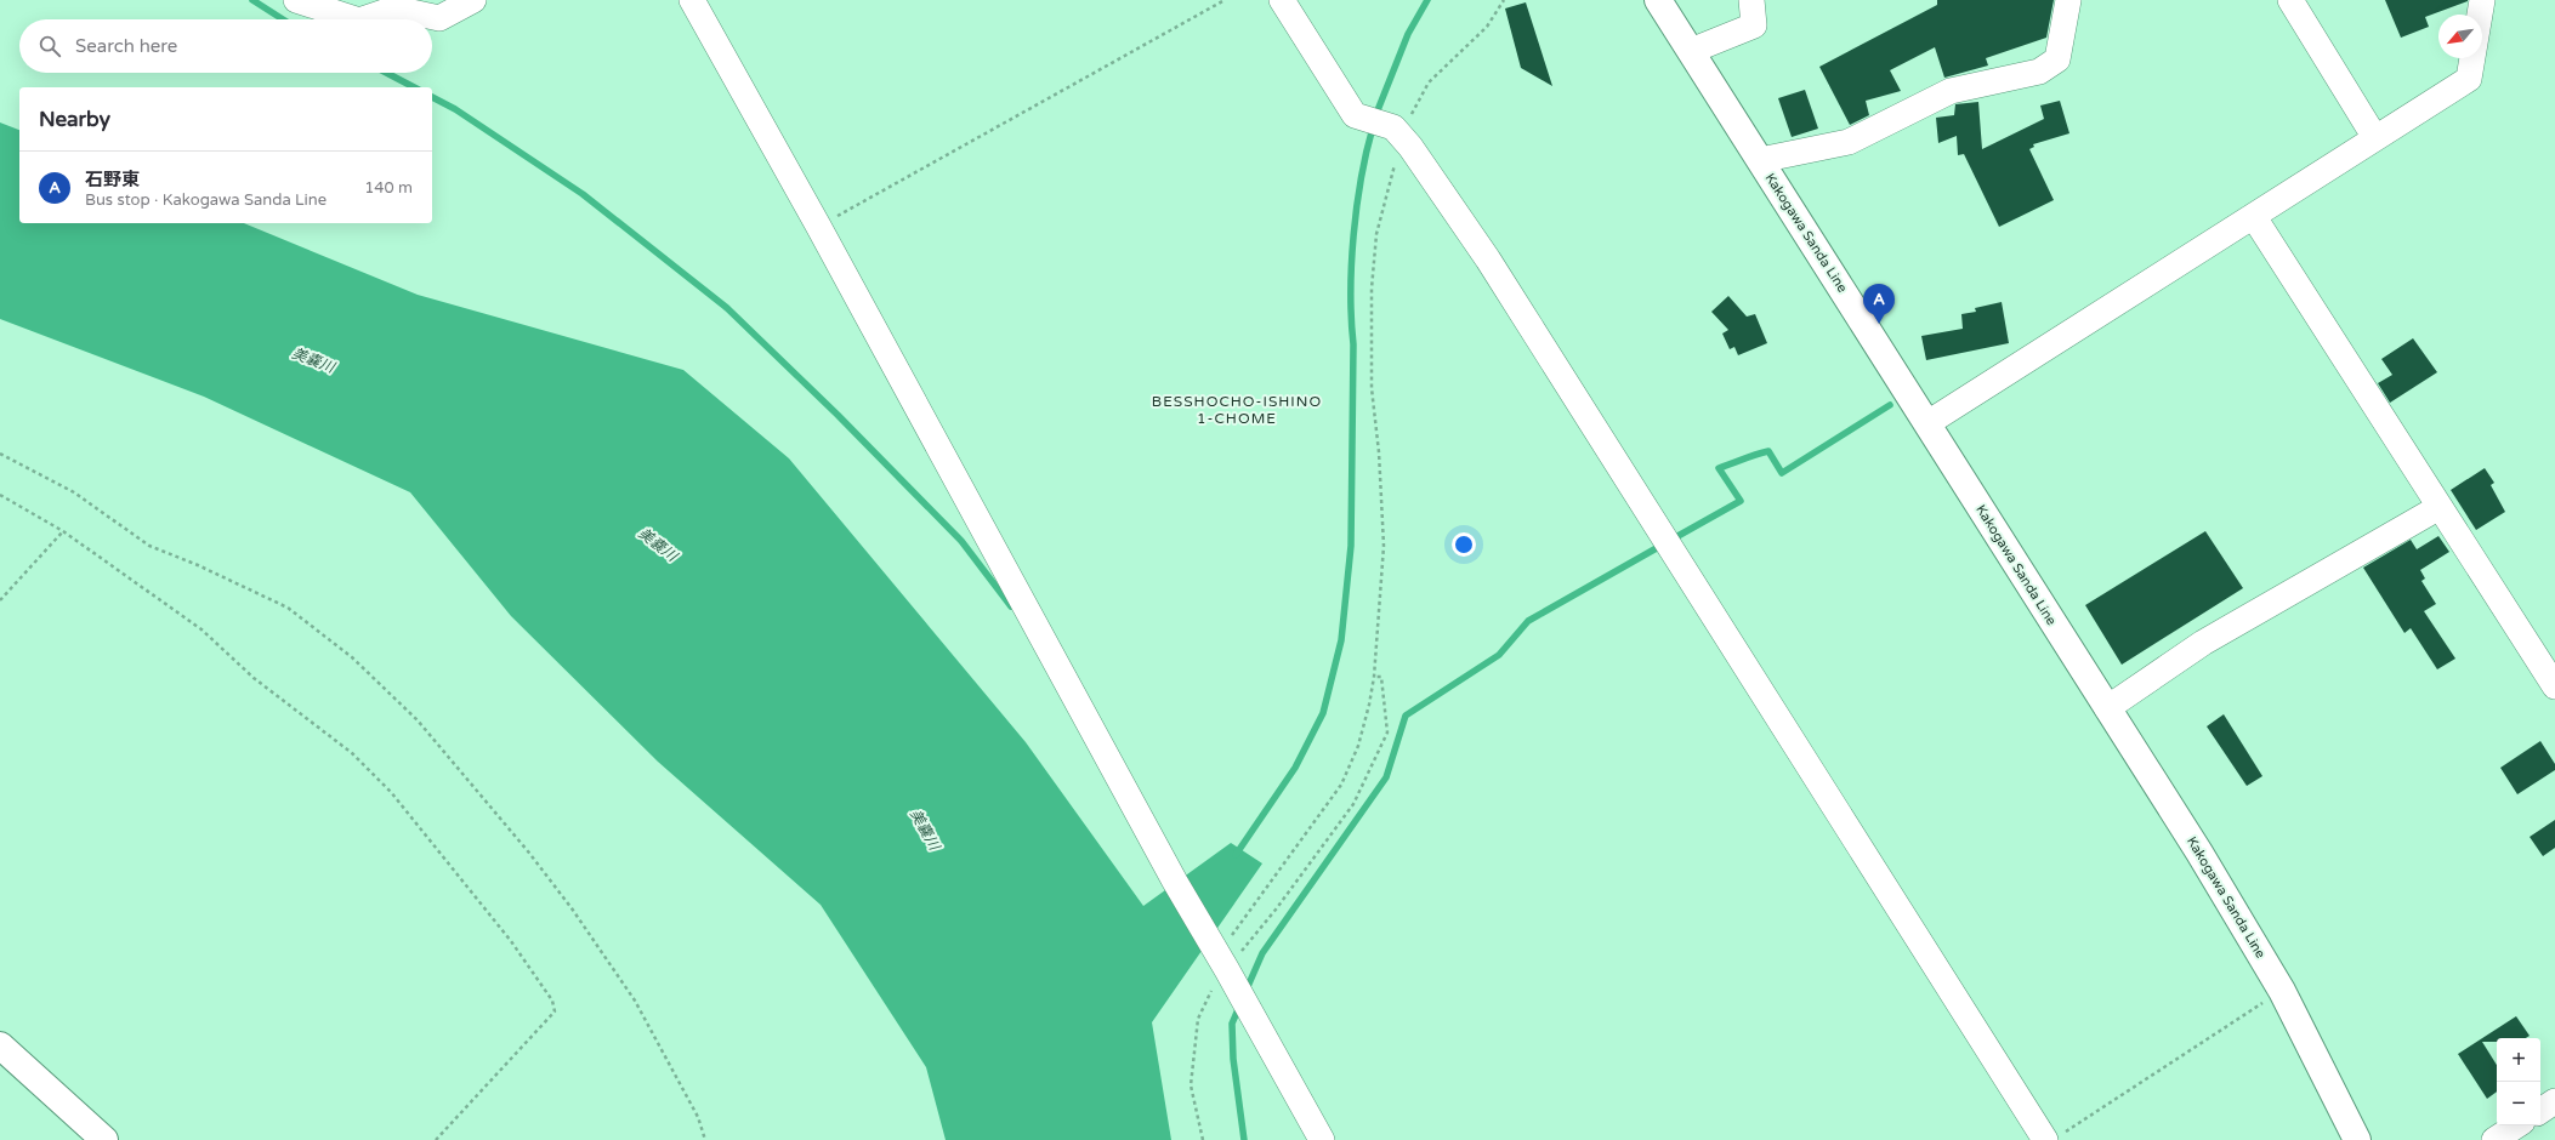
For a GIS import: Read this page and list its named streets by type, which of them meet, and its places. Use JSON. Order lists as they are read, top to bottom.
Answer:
{
  "streets": {
    "main road": ["Kakogawa Sanda Line"]
  },
  "districts": ["BESSHOCHO-ISHINO 1-CHOME"],
  "water": ["美嚢川"],
  "north": "bottom left",
  "page": {
    "search": "Search here",
    "heading": "Nearby",
    "list": [
      {
        "mark": "A",
        "name": "石野東",
        "note": "Bus stop · Kakogawa Sanda Line",
        "value": "140 m"
      }
    ],
    "pins": "A",
    "map_buttons": ["+", "−"]
  }
}
